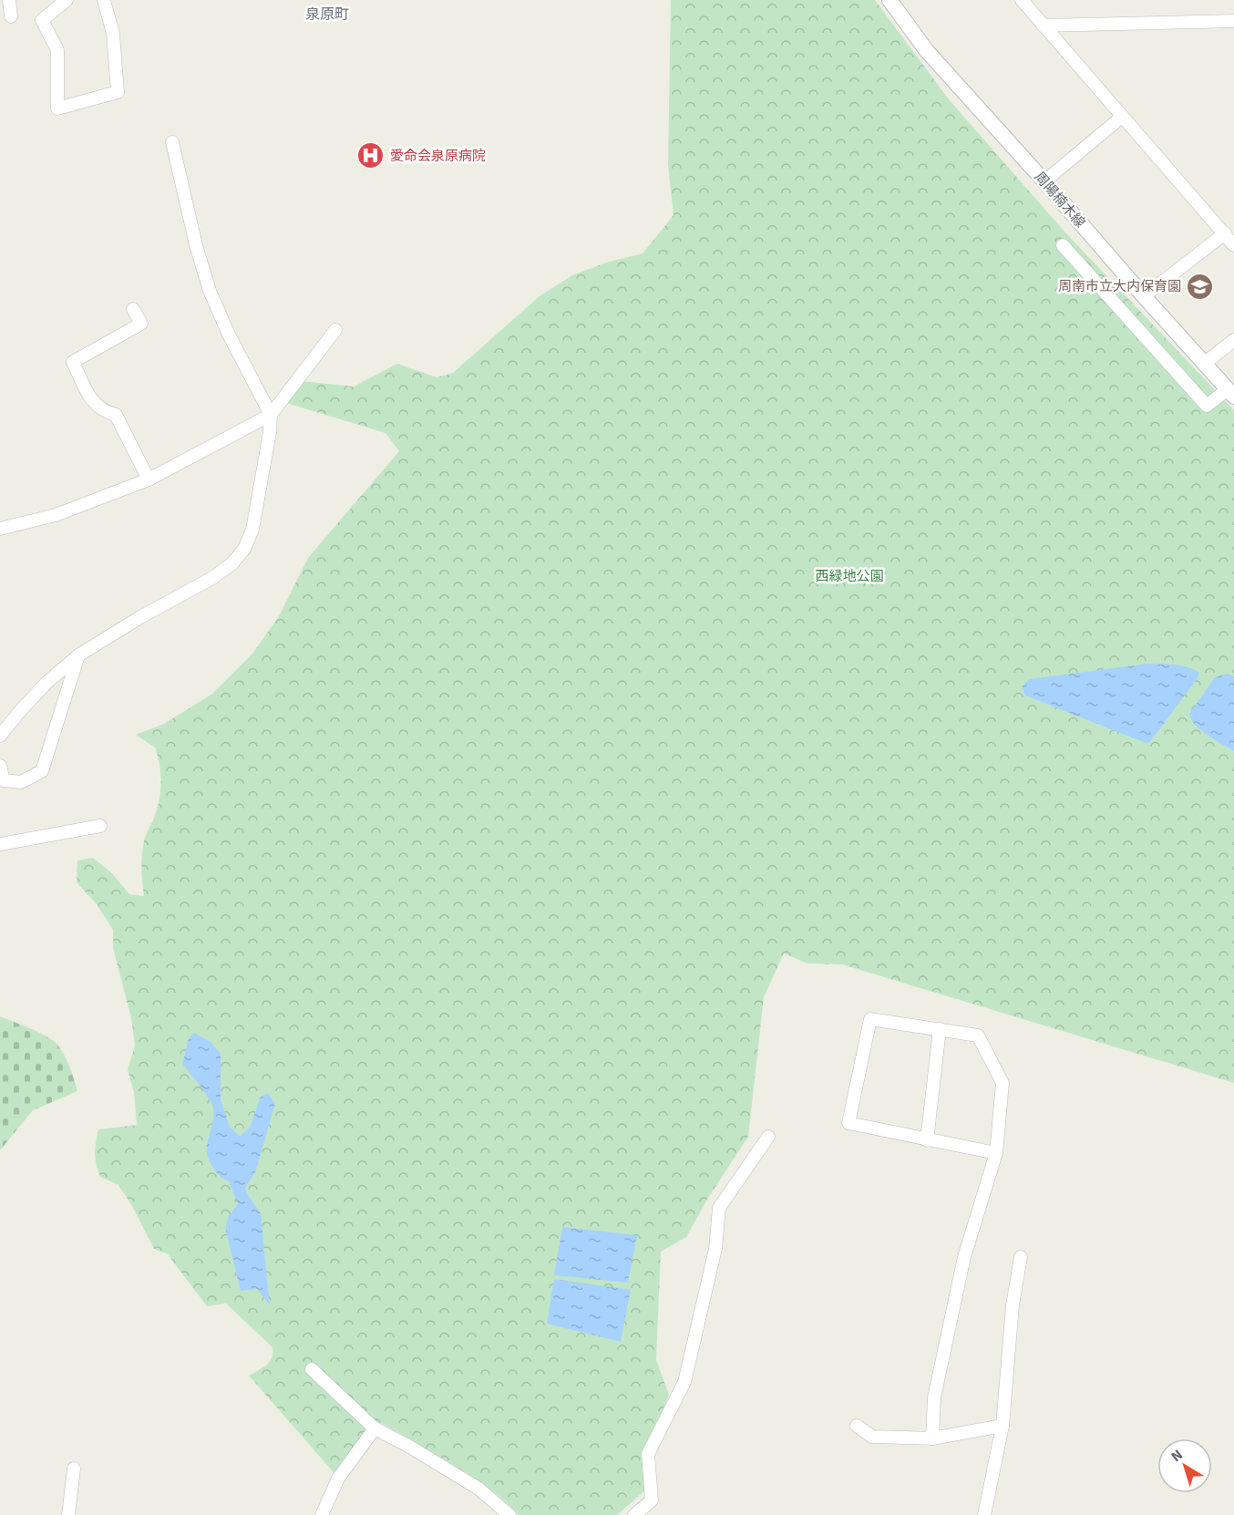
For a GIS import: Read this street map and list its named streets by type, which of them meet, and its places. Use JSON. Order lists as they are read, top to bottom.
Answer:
{
  "streets": {
    "street": ["周陽楠木線"]
  },
  "districts": ["泉原町"],
  "parks": ["西緑地公園"],
  "places": {
    "hospital": ["愛命会泉原病院"],
    "school or university": ["周南市立大内保育園"]
  },
  "north": "top left"
}
